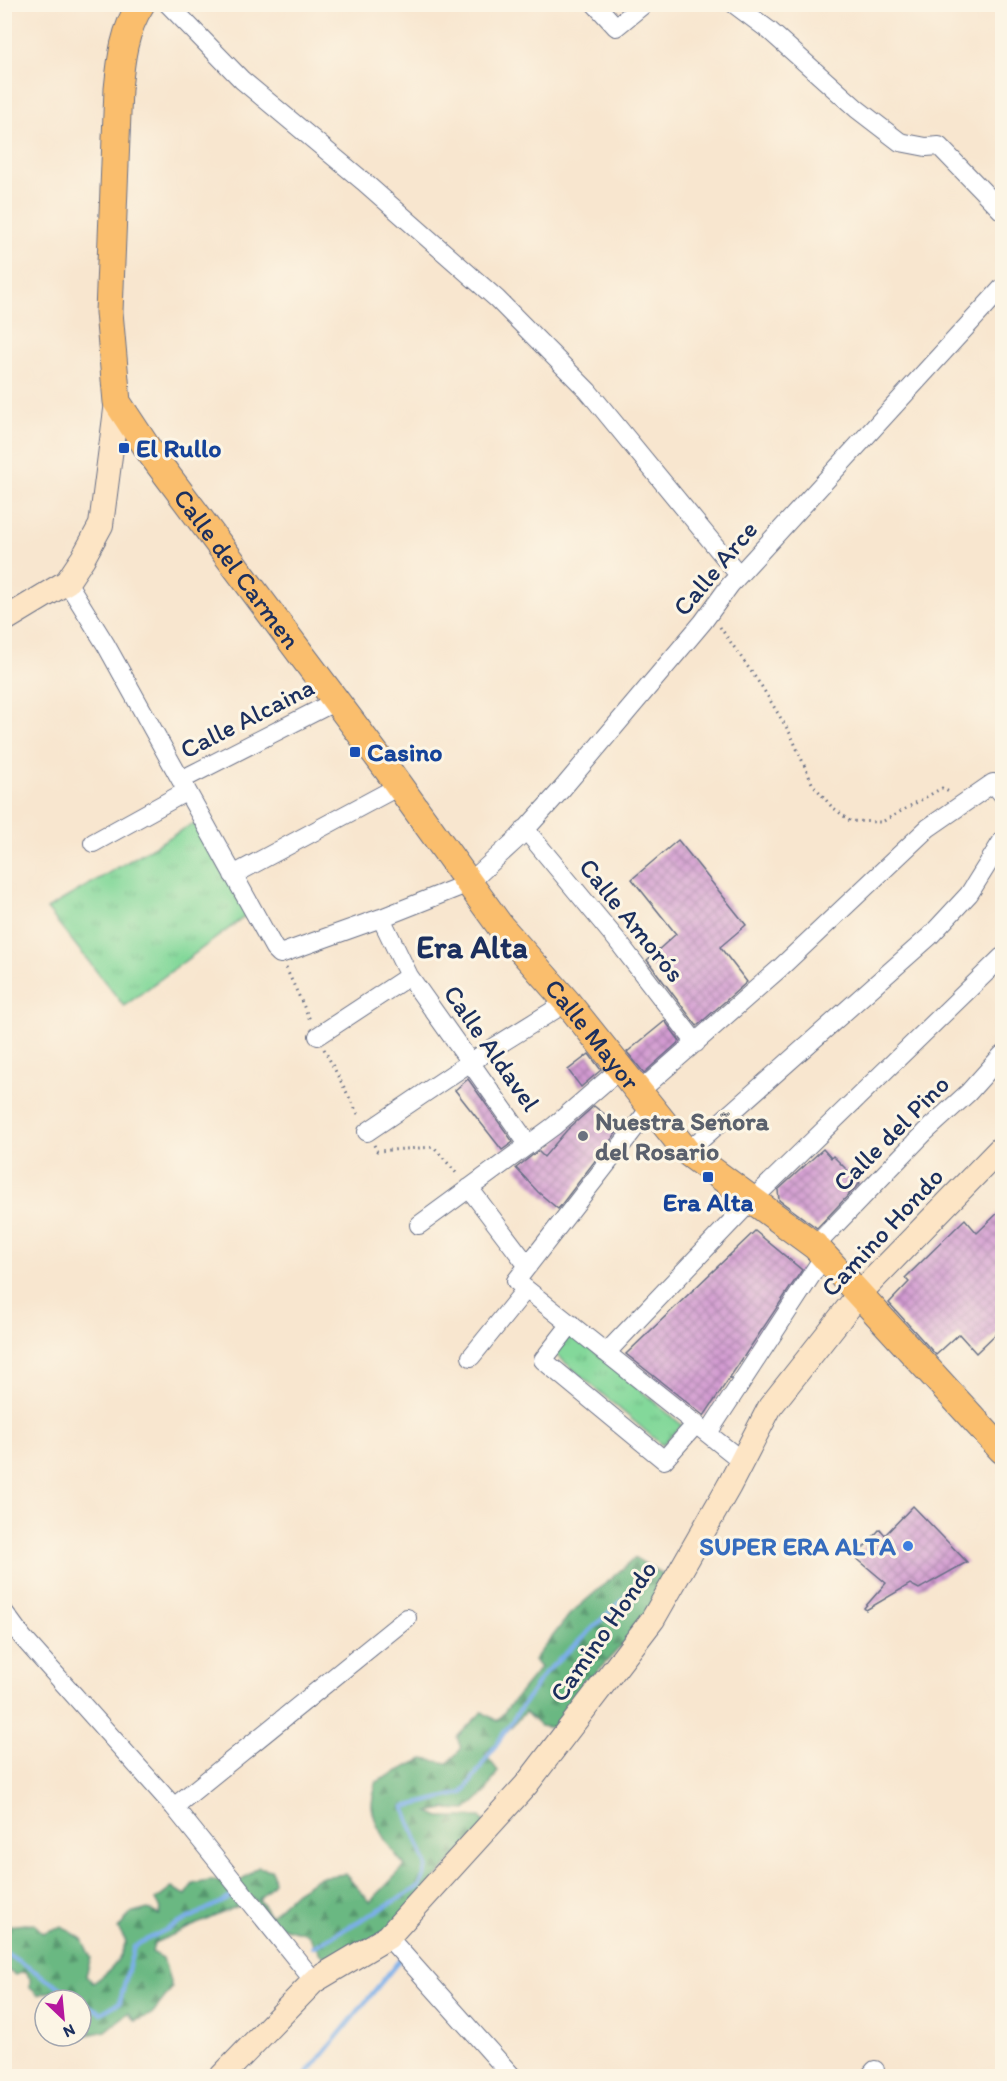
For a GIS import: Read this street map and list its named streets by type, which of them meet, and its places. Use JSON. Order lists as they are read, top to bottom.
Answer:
{
  "streets": {
    "main road": ["Calle del Carmen", "Calle Mayor", "Camino Hondo"],
    "street": [
      "Calle Arce",
      "Calle Alcaina",
      "Calle Amorós",
      "Calle Aldavel",
      "Calle del Pino"
    ]
  },
  "crossings": [
    ["Calle del Carmen", "Calle Arce"],
    ["Calle del Carmen", "Calle Alcaina"],
    ["Calle del Carmen", "Calle Mayor"],
    ["Calle Arce", "Calle Amorós"],
    ["Calle Arce", "Calle Mayor"],
    ["Calle Mayor", "Calle del Pino"],
    ["Calle Mayor", "Camino Hondo"]
  ],
  "districts": ["Era Alta"],
  "places": {
    "transit": ["El Rullo", "Casino", "Era Alta"],
    "other": ["Nuestra Señora del Rosario", "SUPER ERA ALTA"]
  },
  "north": "bottom right"
}
